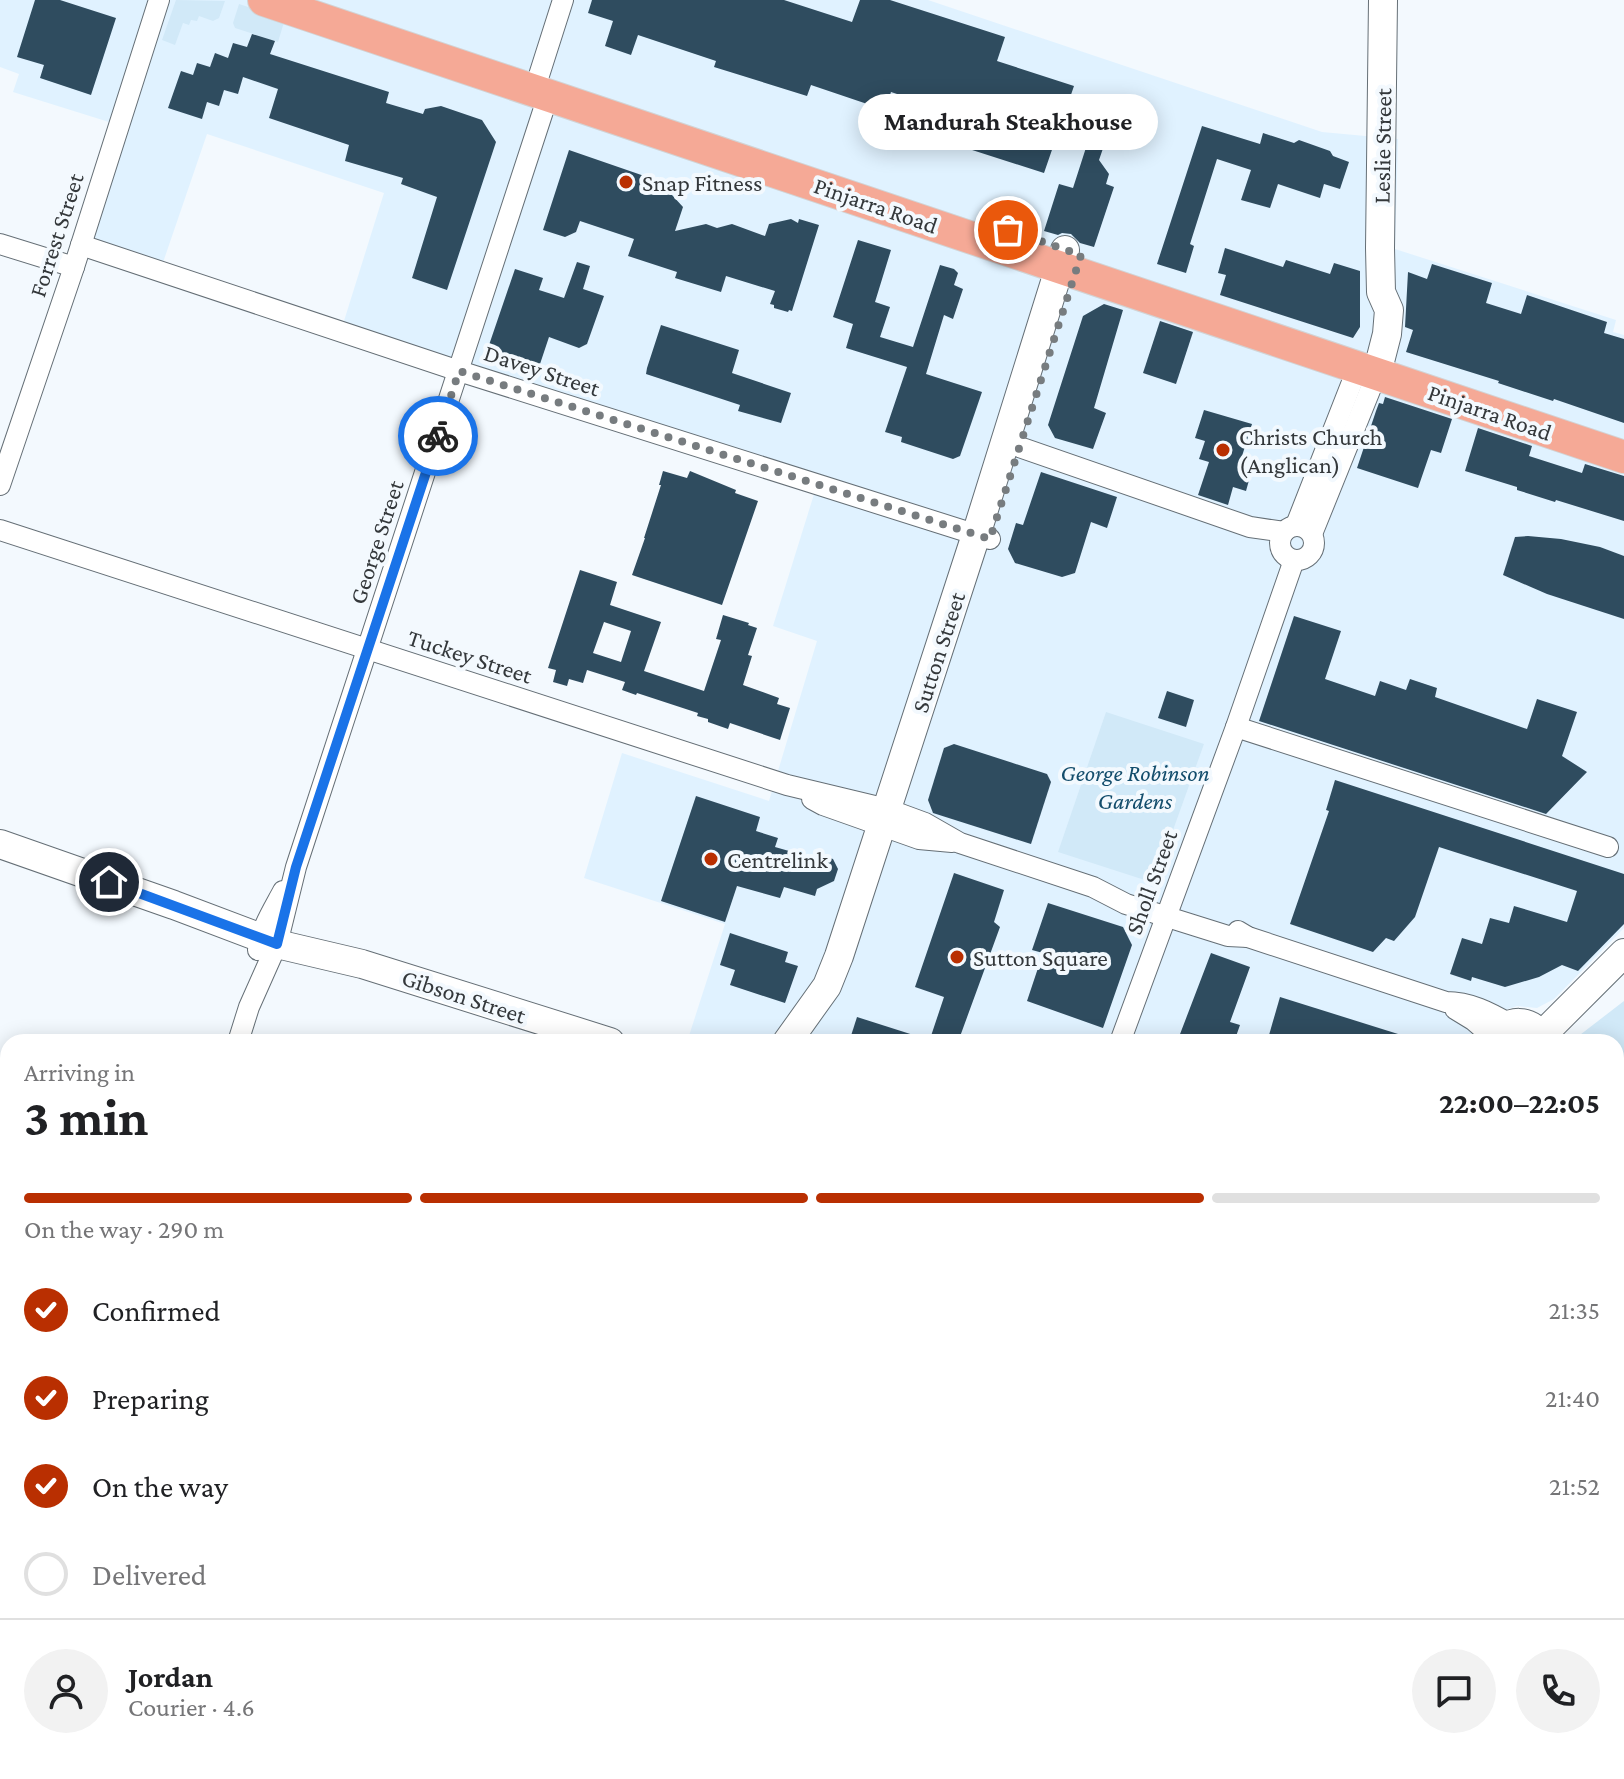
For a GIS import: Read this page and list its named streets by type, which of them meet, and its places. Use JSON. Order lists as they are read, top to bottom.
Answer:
{
  "streets": {
    "main road": ["Pinjarra Road"],
    "street": [
      "Leslie Street",
      "Forrest Street",
      "Davey Street",
      "George Street",
      "Sutton Street",
      "Tuckey Street",
      "Sholl Street",
      "Gibson Street"
    ]
  },
  "crossings": [
    ["Leslie Street", "Pinjarra Road"],
    ["Leslie Street", "Sholl Street"],
    ["Pinjarra Road", "George Street"],
    ["Pinjarra Road", "Sutton Street"],
    ["Pinjarra Road", "Sholl Street"],
    ["Forrest Street", "Davey Street"],
    ["Davey Street", "George Street"],
    ["Davey Street", "Sutton Street"],
    ["George Street", "Tuckey Street"],
    ["George Street", "Gibson Street"],
    ["Sutton Street", "Tuckey Street"],
    ["Tuckey Street", "Sholl Street"]
  ],
  "parks": ["George Robinson Gardens"],
  "places": [
    "Snap Fitness",
    "Mandurah Steakhouse",
    "Christs Church (Anglican)",
    "Centrelink",
    "Sutton Square"
  ],
  "page": {
    "bubble": "Mandurah Steakhouse",
    "heading": ["3 min", "Arriving in", "22:00–22:05"],
    "panel": ["Jordan", "Courier · 4.6"],
    "bar": "On the way · 290 m",
    "list": [
      ["Confirmed", "21:35"],
      ["Preparing", "21:40"],
      ["On the way", "21:52"],
      "Delivered"
    ]
  }
}
